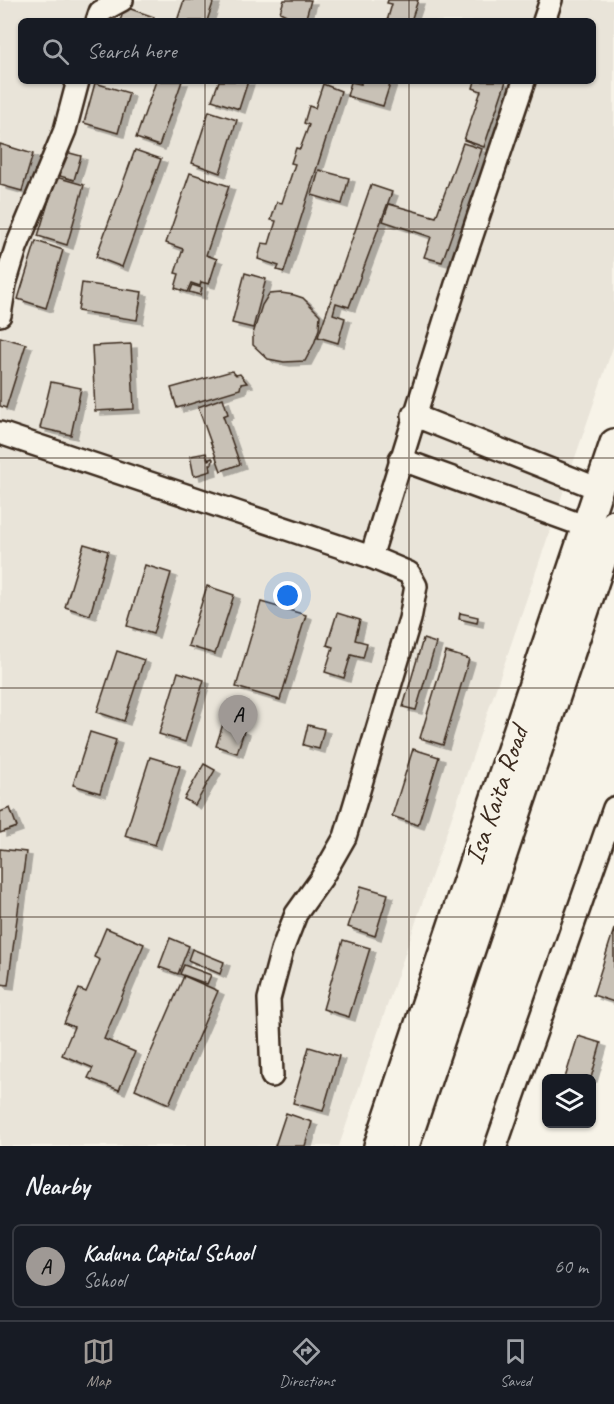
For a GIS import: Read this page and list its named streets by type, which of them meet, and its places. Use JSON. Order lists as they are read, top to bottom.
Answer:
{
  "streets": {
    "main road": ["Isa Kaita Road"]
  },
  "page": {
    "search": "Search here",
    "pins": "A",
    "heading": "Nearby",
    "list": [
      {
        "mark": "A",
        "name": "Kaduna Capital School",
        "note": "School",
        "value": "60 m"
      }
    ],
    "nav": ["Map", "Directions", "Saved"]
  }
}
